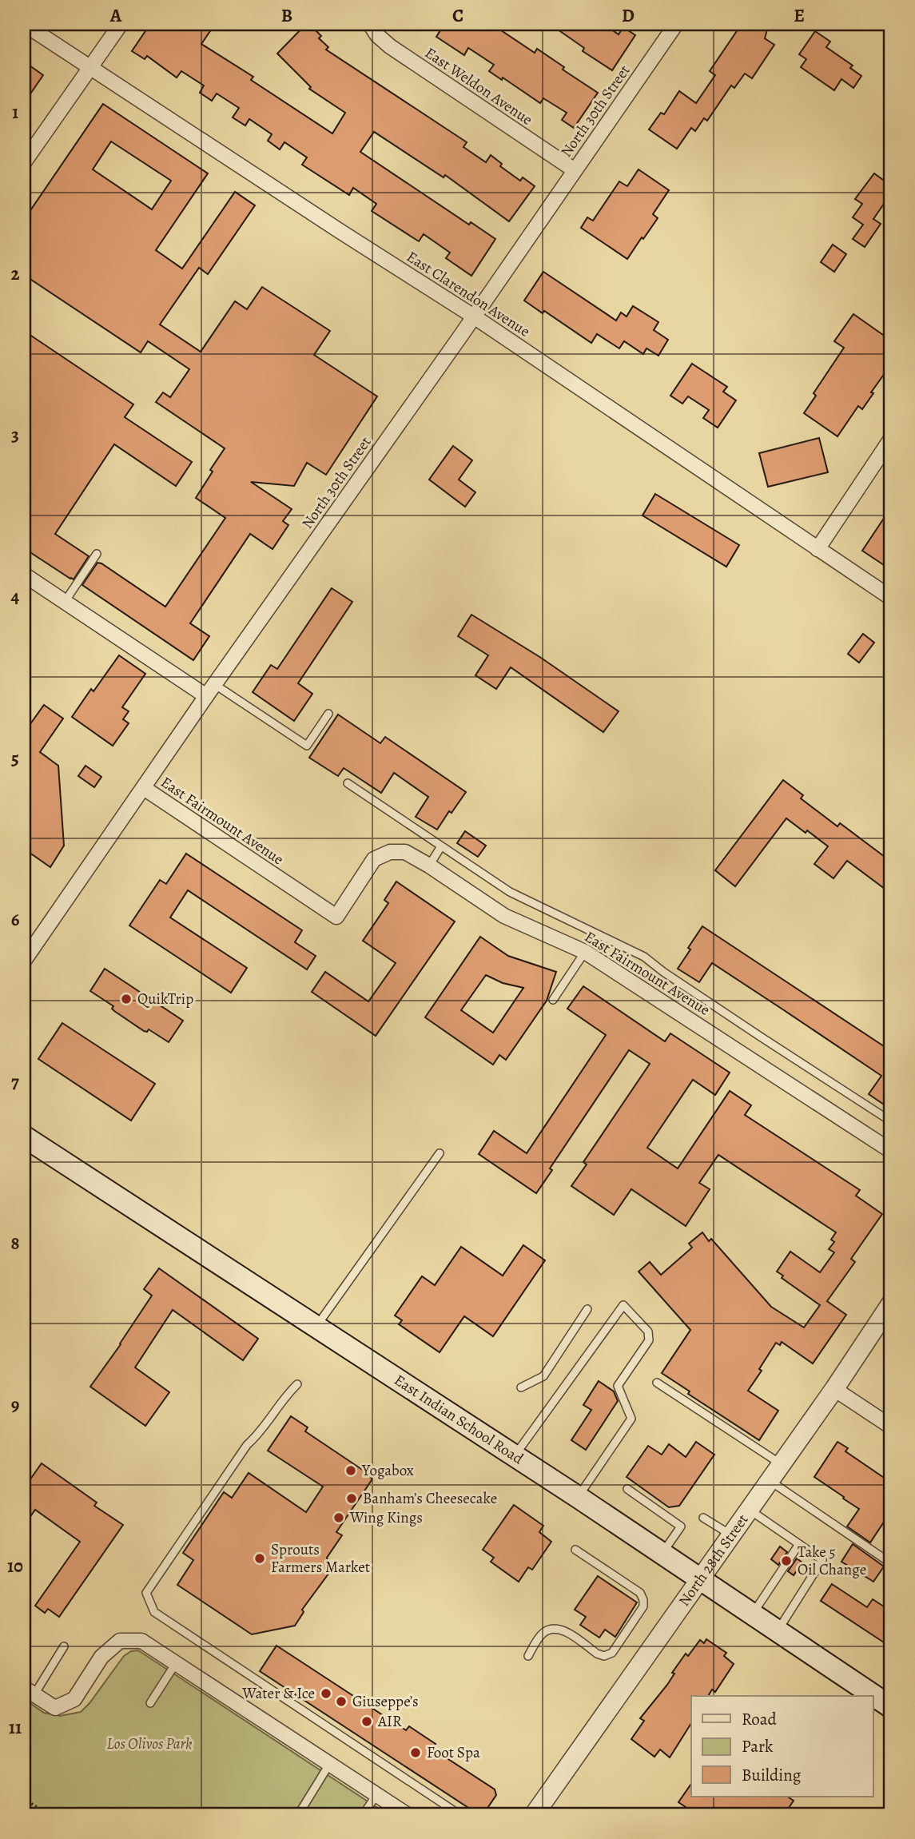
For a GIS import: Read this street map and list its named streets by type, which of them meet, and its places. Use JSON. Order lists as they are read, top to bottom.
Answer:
{
  "streets": {
    "main road": ["East Indian School Road"],
    "street": [
      "East Weldon Avenue",
      "North 30th Street",
      "East Clarendon Avenue",
      "East Fairmount Avenue",
      "North 28th Street"
    ]
  },
  "crossings": [
    ["East Weldon Avenue", "North 30th Street"],
    ["North 30th Street", "East Clarendon Avenue"],
    ["North 30th Street", "East Fairmount Avenue"],
    ["East Indian School Road", "North 28th Street"]
  ],
  "parks": ["Los Olivos Park"],
  "places": [
    "QuikTrip",
    "Yogabox",
    "Banham’s Cheesecake",
    "Wing Kings",
    "Sprouts Farmers Market",
    "Take 5 Oil Change",
    "Water & Ice",
    "Giuseppe’s",
    "AIR",
    "Foot Spa"
  ],
  "legend": ["Road", "Park", "Building"],
  "grid": {
    "columns": [
      "A",
      "B",
      "C",
      "D",
      "E"
    ],
    "rows": [
      "1",
      "2",
      "3",
      "4",
      "5",
      "6",
      "7",
      "8",
      "9",
      "10",
      "11"
    ]
  }
}
